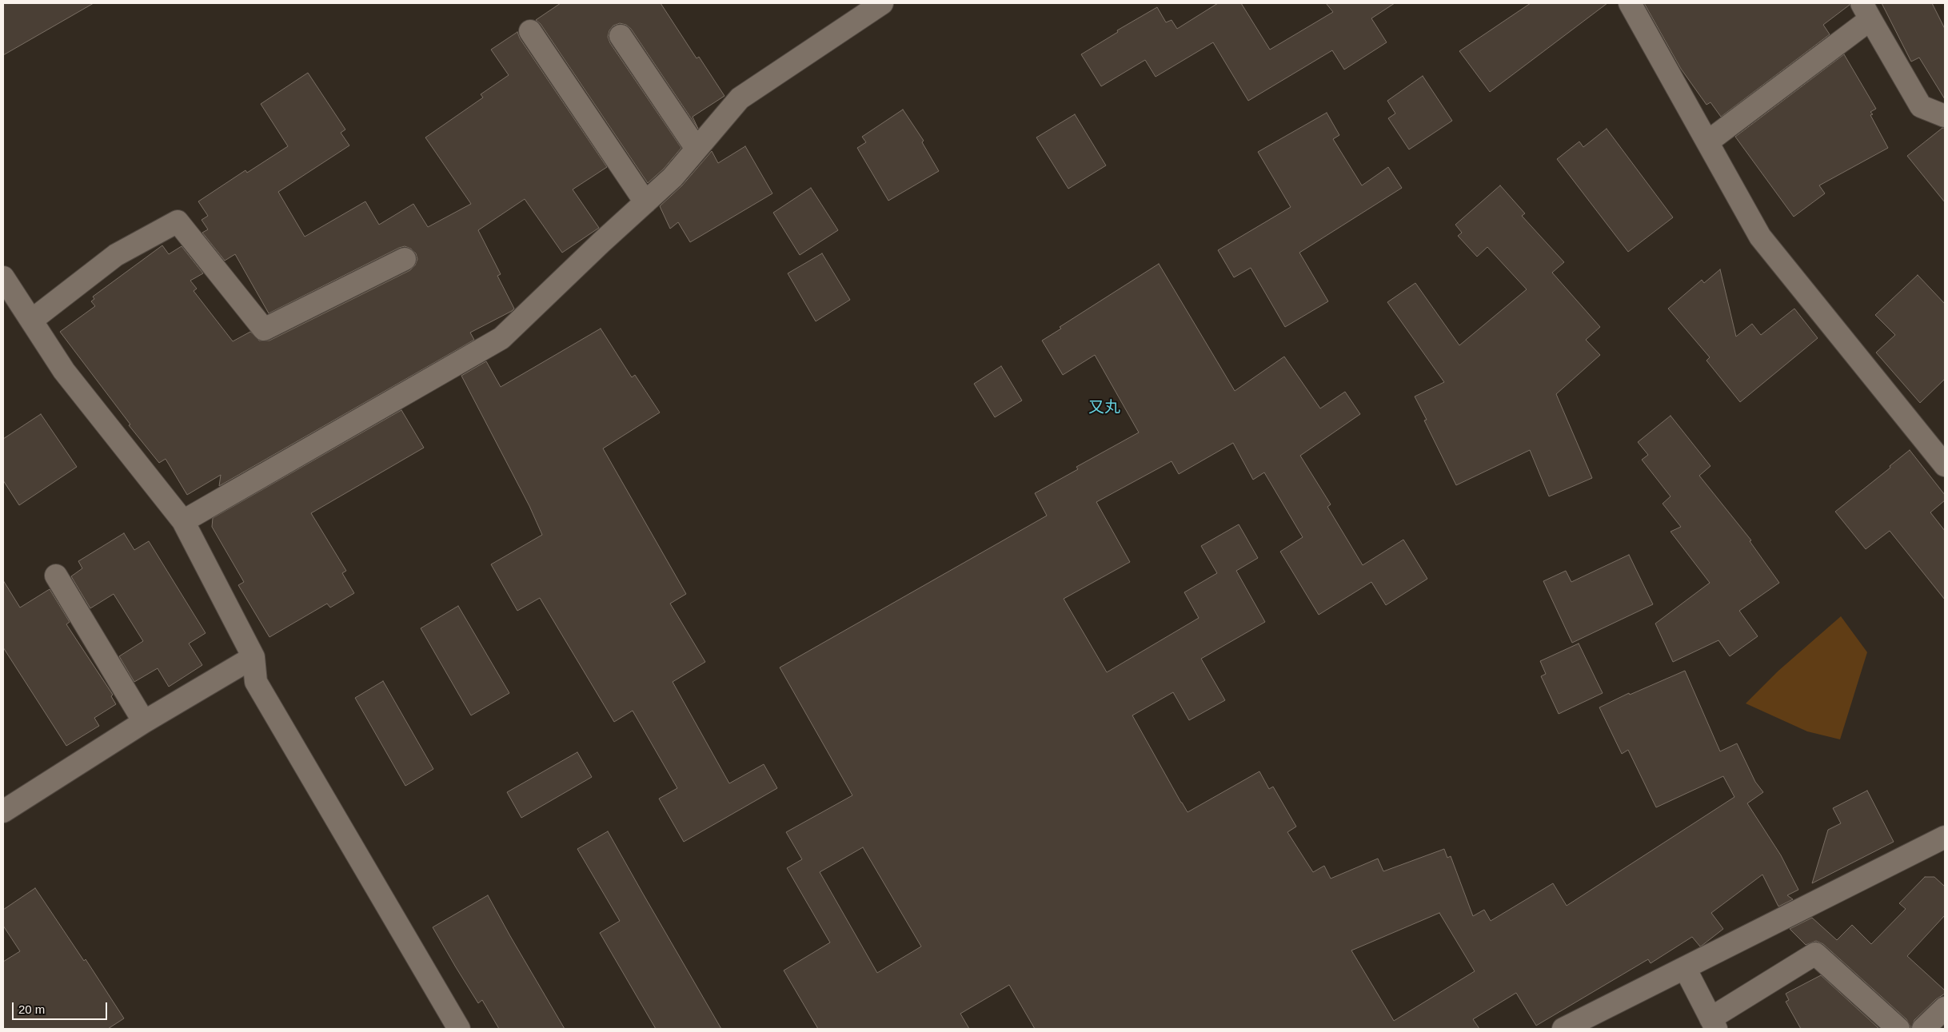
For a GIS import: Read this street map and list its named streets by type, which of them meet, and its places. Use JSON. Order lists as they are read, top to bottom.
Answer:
{
  "districts": ["又丸"],
  "scale_bar": "20 m"
}
